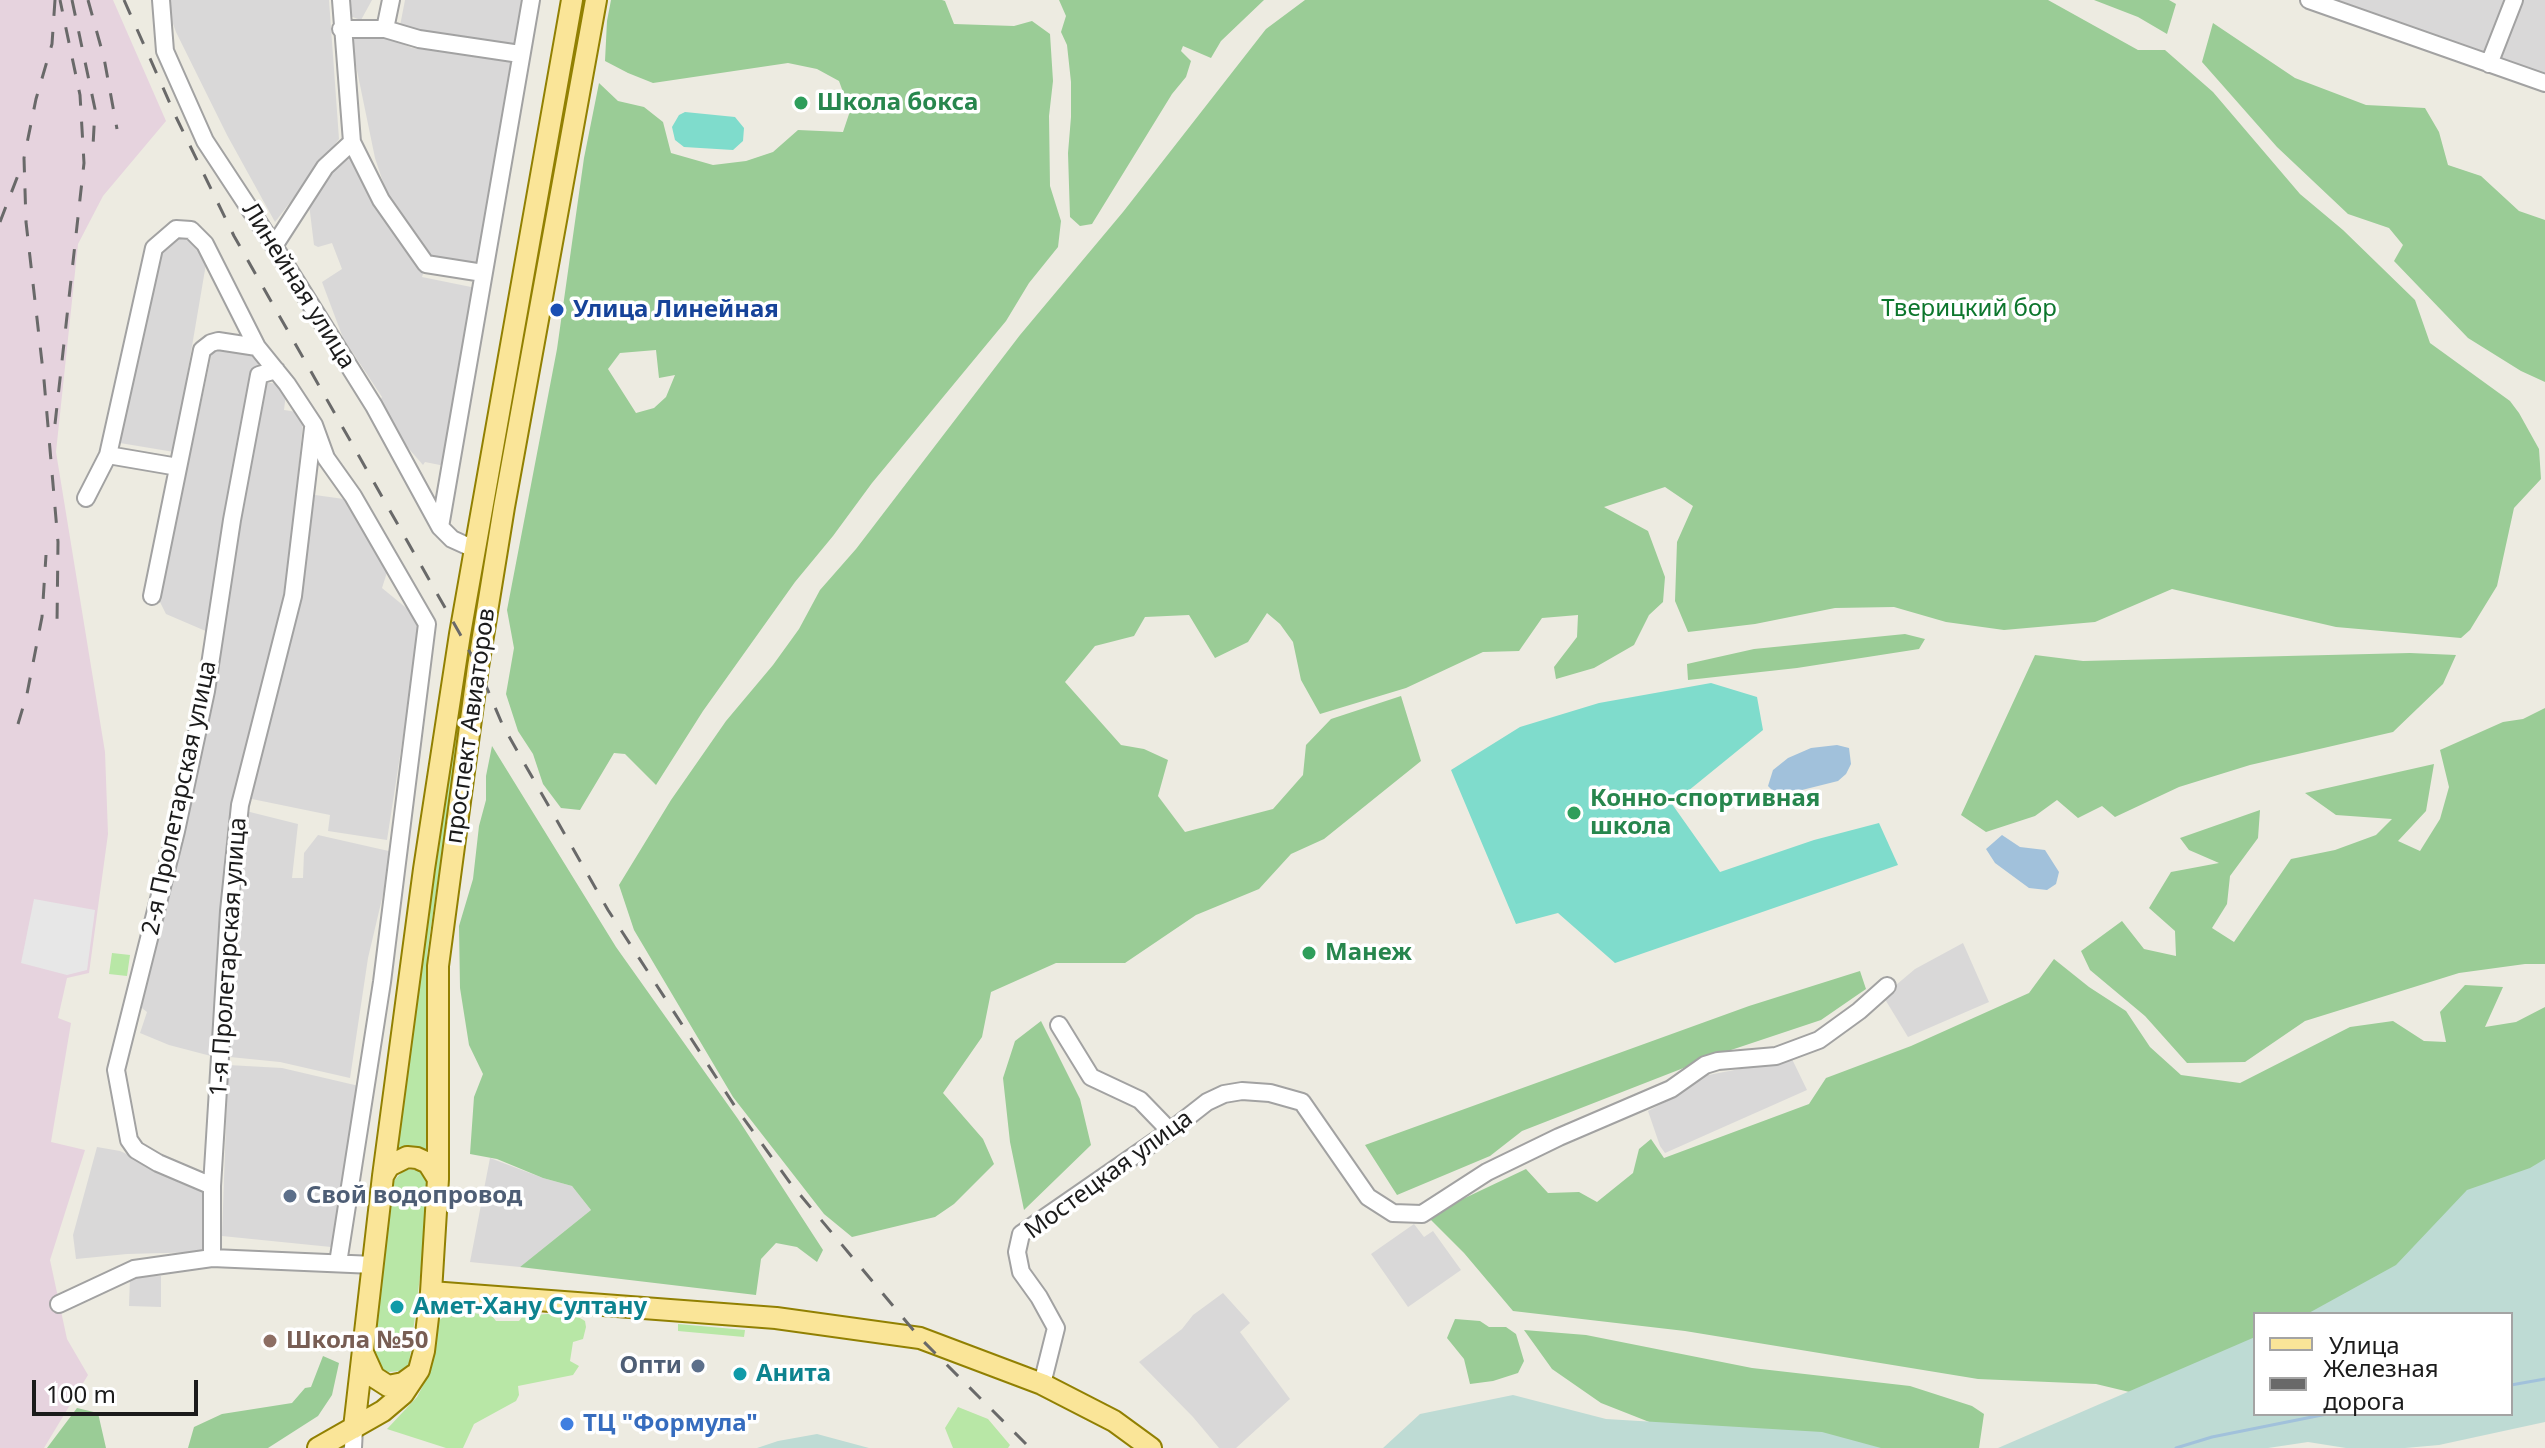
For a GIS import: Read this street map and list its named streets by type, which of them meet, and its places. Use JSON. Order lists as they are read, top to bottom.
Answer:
{
  "streets": {
    "main road": ["проспект Авиаторов"],
    "street": [
      "Линейная улица",
      "2-я Пролетарская улица",
      "1-я Пролетарская улица",
      "Мостецкая улица"
    ]
  },
  "crossings": [
    ["Линейная улица", "проспект Авиаторов"],
    ["2-я Пролетарская улица", "1-я Пролетарская улица"]
  ],
  "parks": ["Тверицкий бор"],
  "places": [
    "Школа бокса",
    "Улица Линейная",
    "Конно-спортивная школа",
    "Манеж",
    "Свой водопровод",
    "Амет-Хану Султану",
    "Школа №50",
    "Опти",
    "Анита",
    "ТЦ \"Формула\""
  ],
  "legend": ["Улица", "Железная дорога"],
  "scale_bar": "100 m"
}
